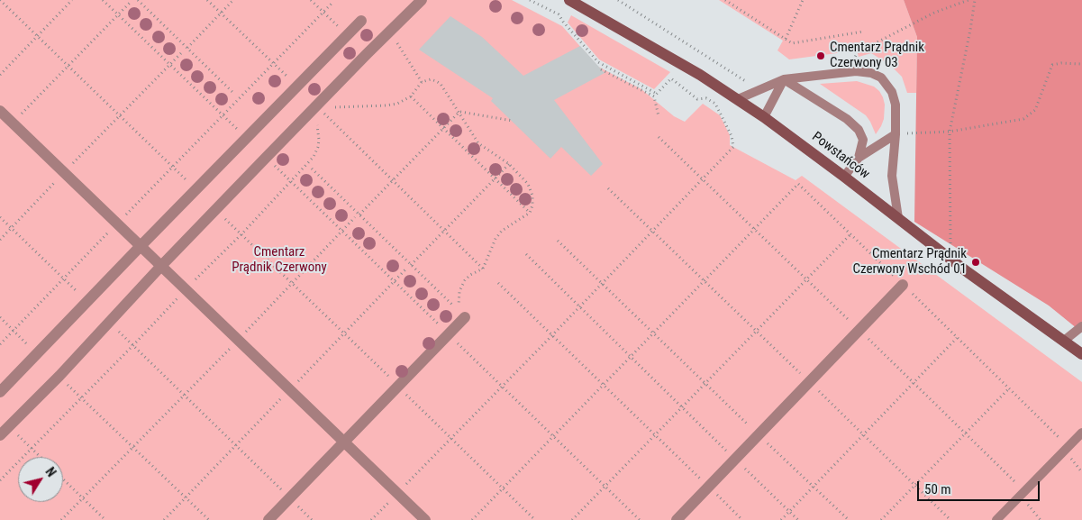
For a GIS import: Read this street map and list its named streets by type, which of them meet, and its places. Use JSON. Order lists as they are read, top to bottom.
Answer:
{
  "streets": {
    "street": ["Powstańców"]
  },
  "parks": ["Cmentarz Prądnik Czerwony"],
  "places": ["Cmentarz Prądnik Czerwony 03", "Cmentarz Prądnik Czerwony Wschód 01"],
  "scale_bar": "50 m",
  "north": "top right"
}
